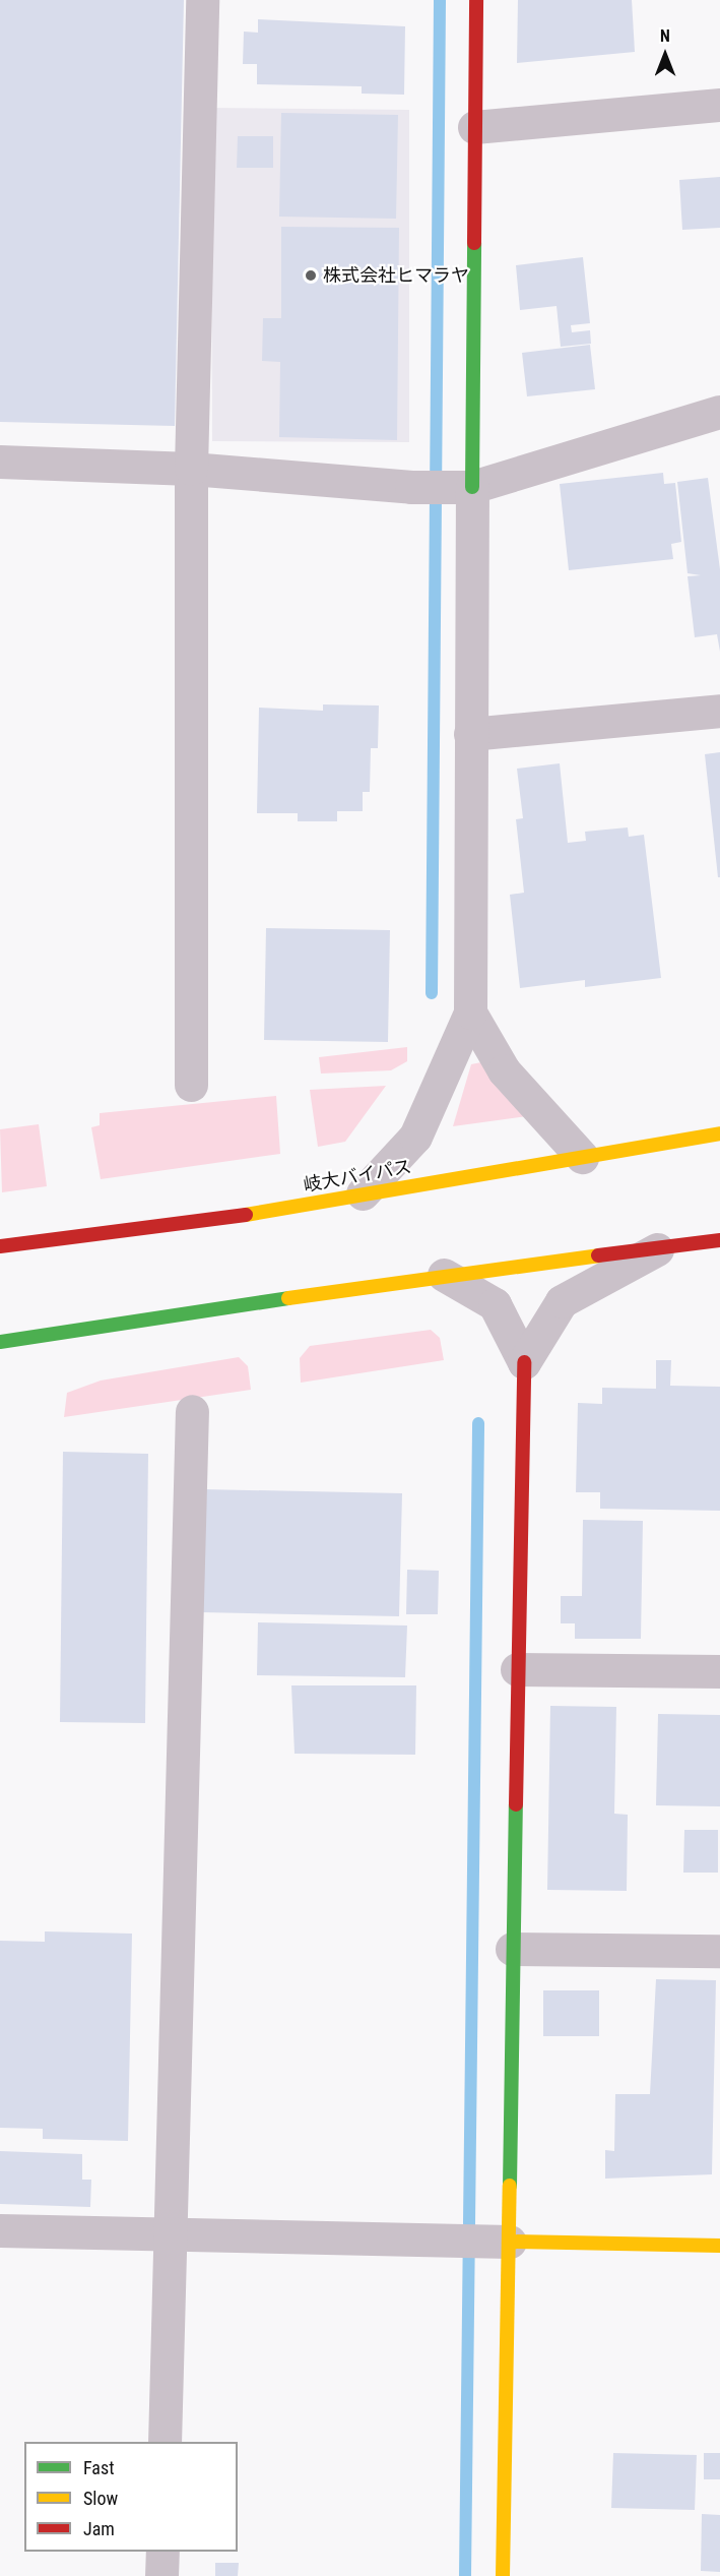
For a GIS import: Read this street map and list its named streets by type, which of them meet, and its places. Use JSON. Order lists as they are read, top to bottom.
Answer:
{
  "streets": {
    "main road": ["岐大バイパス"]
  },
  "places": ["株式会社ヒマラヤ"],
  "legend": ["Fast", "Slow", "Jam"],
  "north": "top"
}
